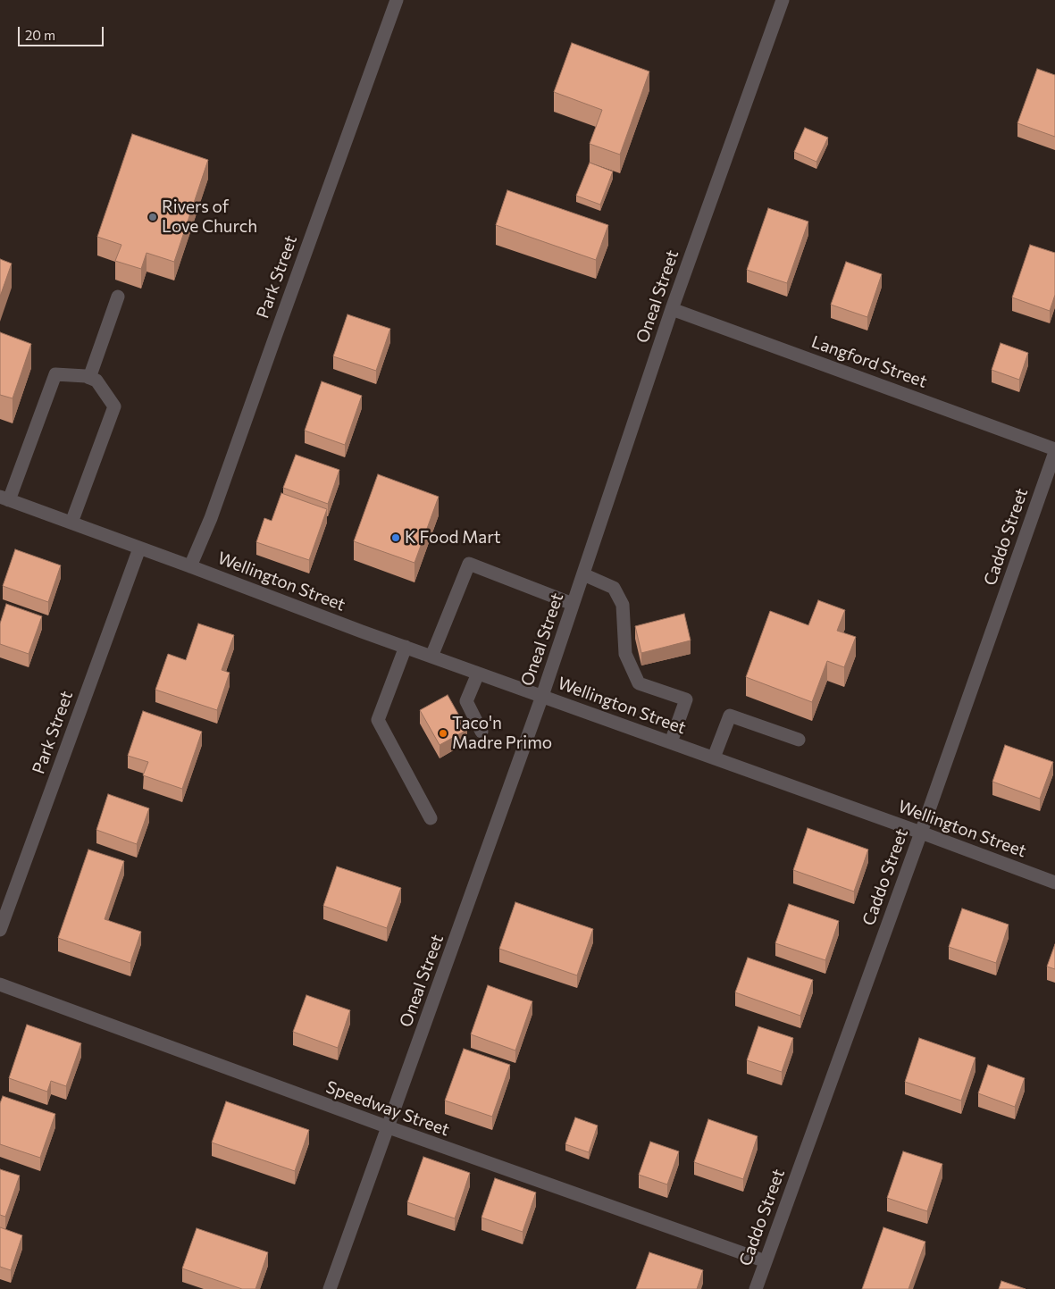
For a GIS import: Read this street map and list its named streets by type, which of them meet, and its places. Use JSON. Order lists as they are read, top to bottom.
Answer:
{
  "streets": {
    "street": [
      "Park Street",
      "Oneal Street",
      "Langford Street",
      "Caddo Street",
      "Wellington Street",
      "Speedway Street"
    ]
  },
  "crossings": [
    ["Park Street", "Wellington Street"],
    ["Oneal Street", "Langford Street"],
    ["Oneal Street", "Wellington Street"],
    ["Oneal Street", "Speedway Street"],
    ["Langford Street", "Caddo Street"],
    ["Caddo Street", "Wellington Street"],
    ["Caddo Street", "Speedway Street"]
  ],
  "places": ["Rivers of Love Church", "K Food Mart", "Taco'n Madre Primo"],
  "scale_bar": "20 m"
}
